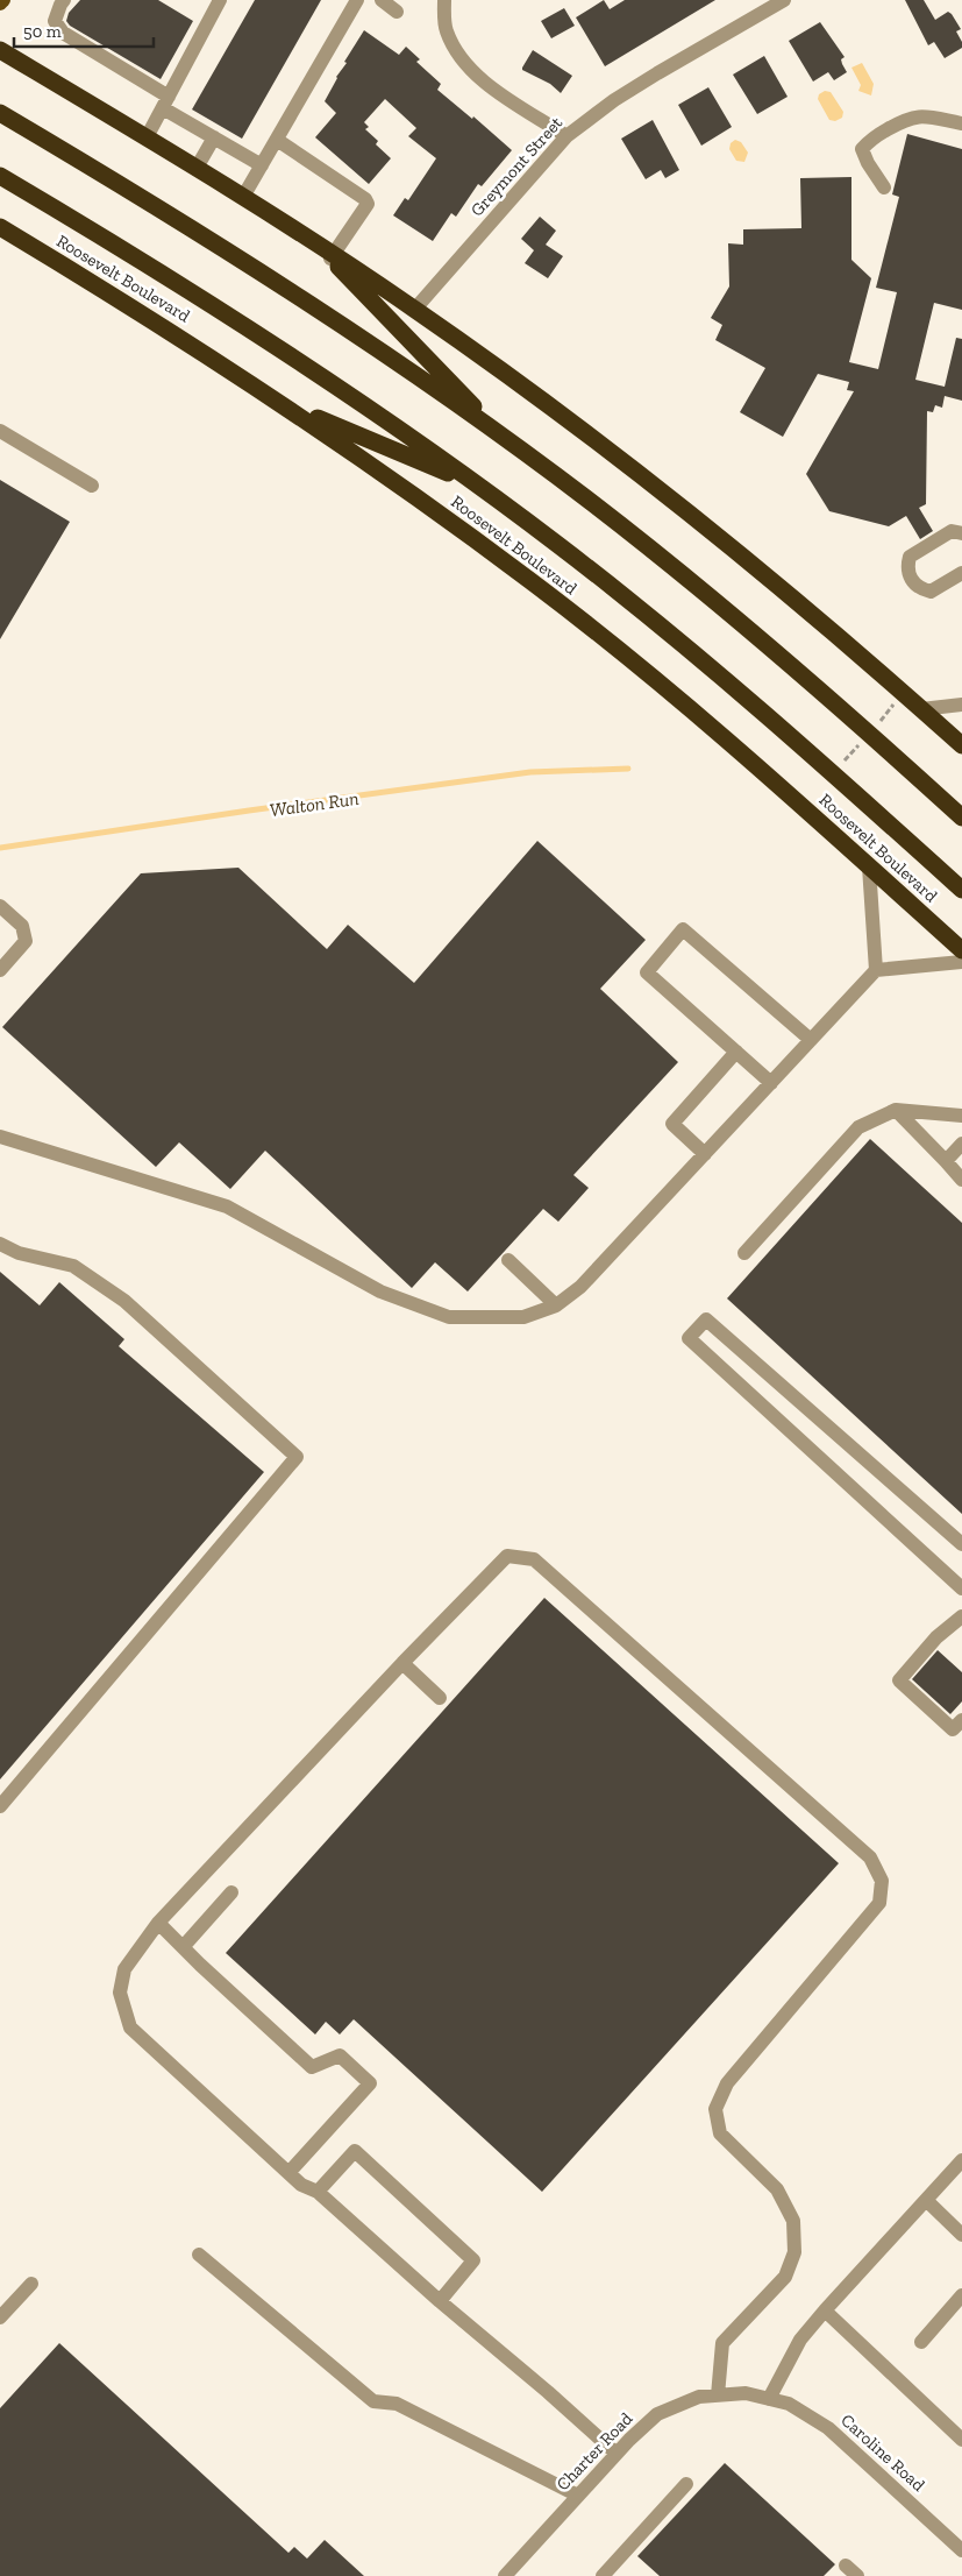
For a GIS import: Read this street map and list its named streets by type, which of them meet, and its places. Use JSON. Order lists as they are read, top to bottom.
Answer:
{
  "streets": {
    "highway": ["Roosevelt Boulevard"],
    "street": ["Greymont Street", "Charter Road", "Caroline Road"]
  },
  "crossings": [
    ["Charter Road", "Caroline Road"]
  ],
  "water": ["Walton Run"],
  "scale_bar": "50 m"
}
